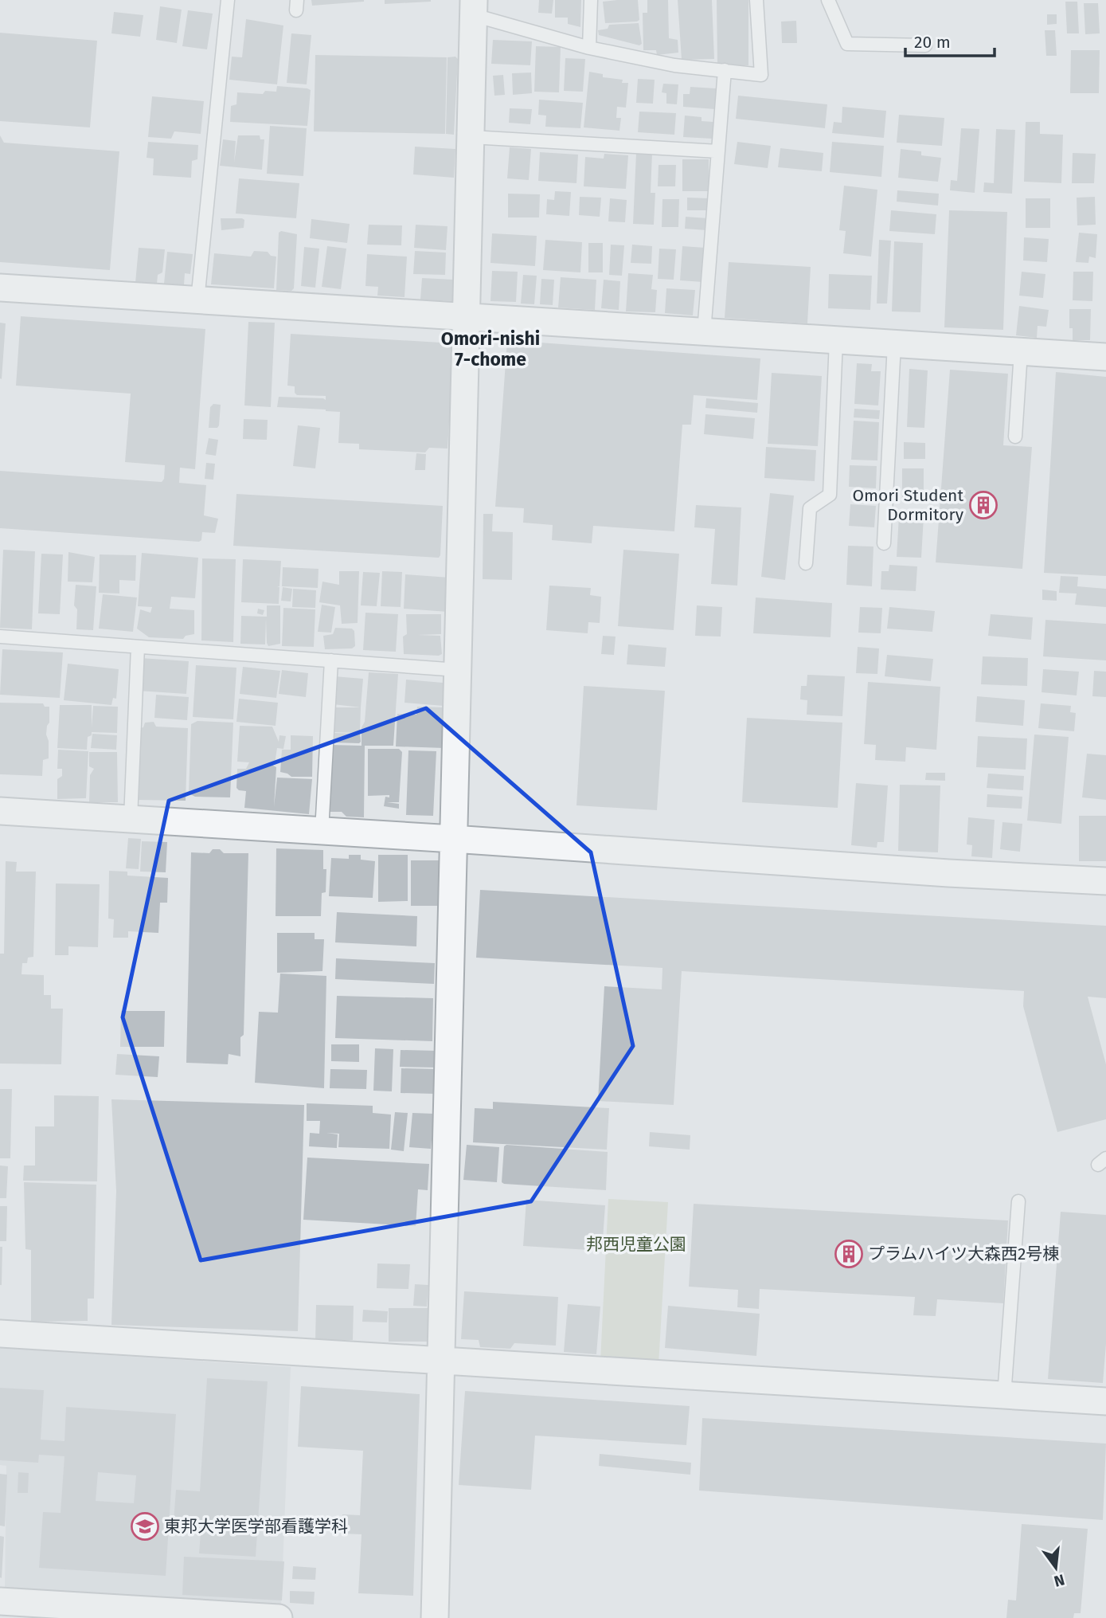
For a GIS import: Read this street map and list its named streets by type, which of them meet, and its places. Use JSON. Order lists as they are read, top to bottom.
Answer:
{
  "districts": ["Omori-nishi 7-chome"],
  "parks": ["邦西児童公園"],
  "places": {
    "building": ["Omori Student Dormitory", "プラムハイツ大森西2号棟"],
    "school or university": ["東邦大学医学部看護学科"]
  },
  "scale_bar": "20 m",
  "north": "bottom"
}
